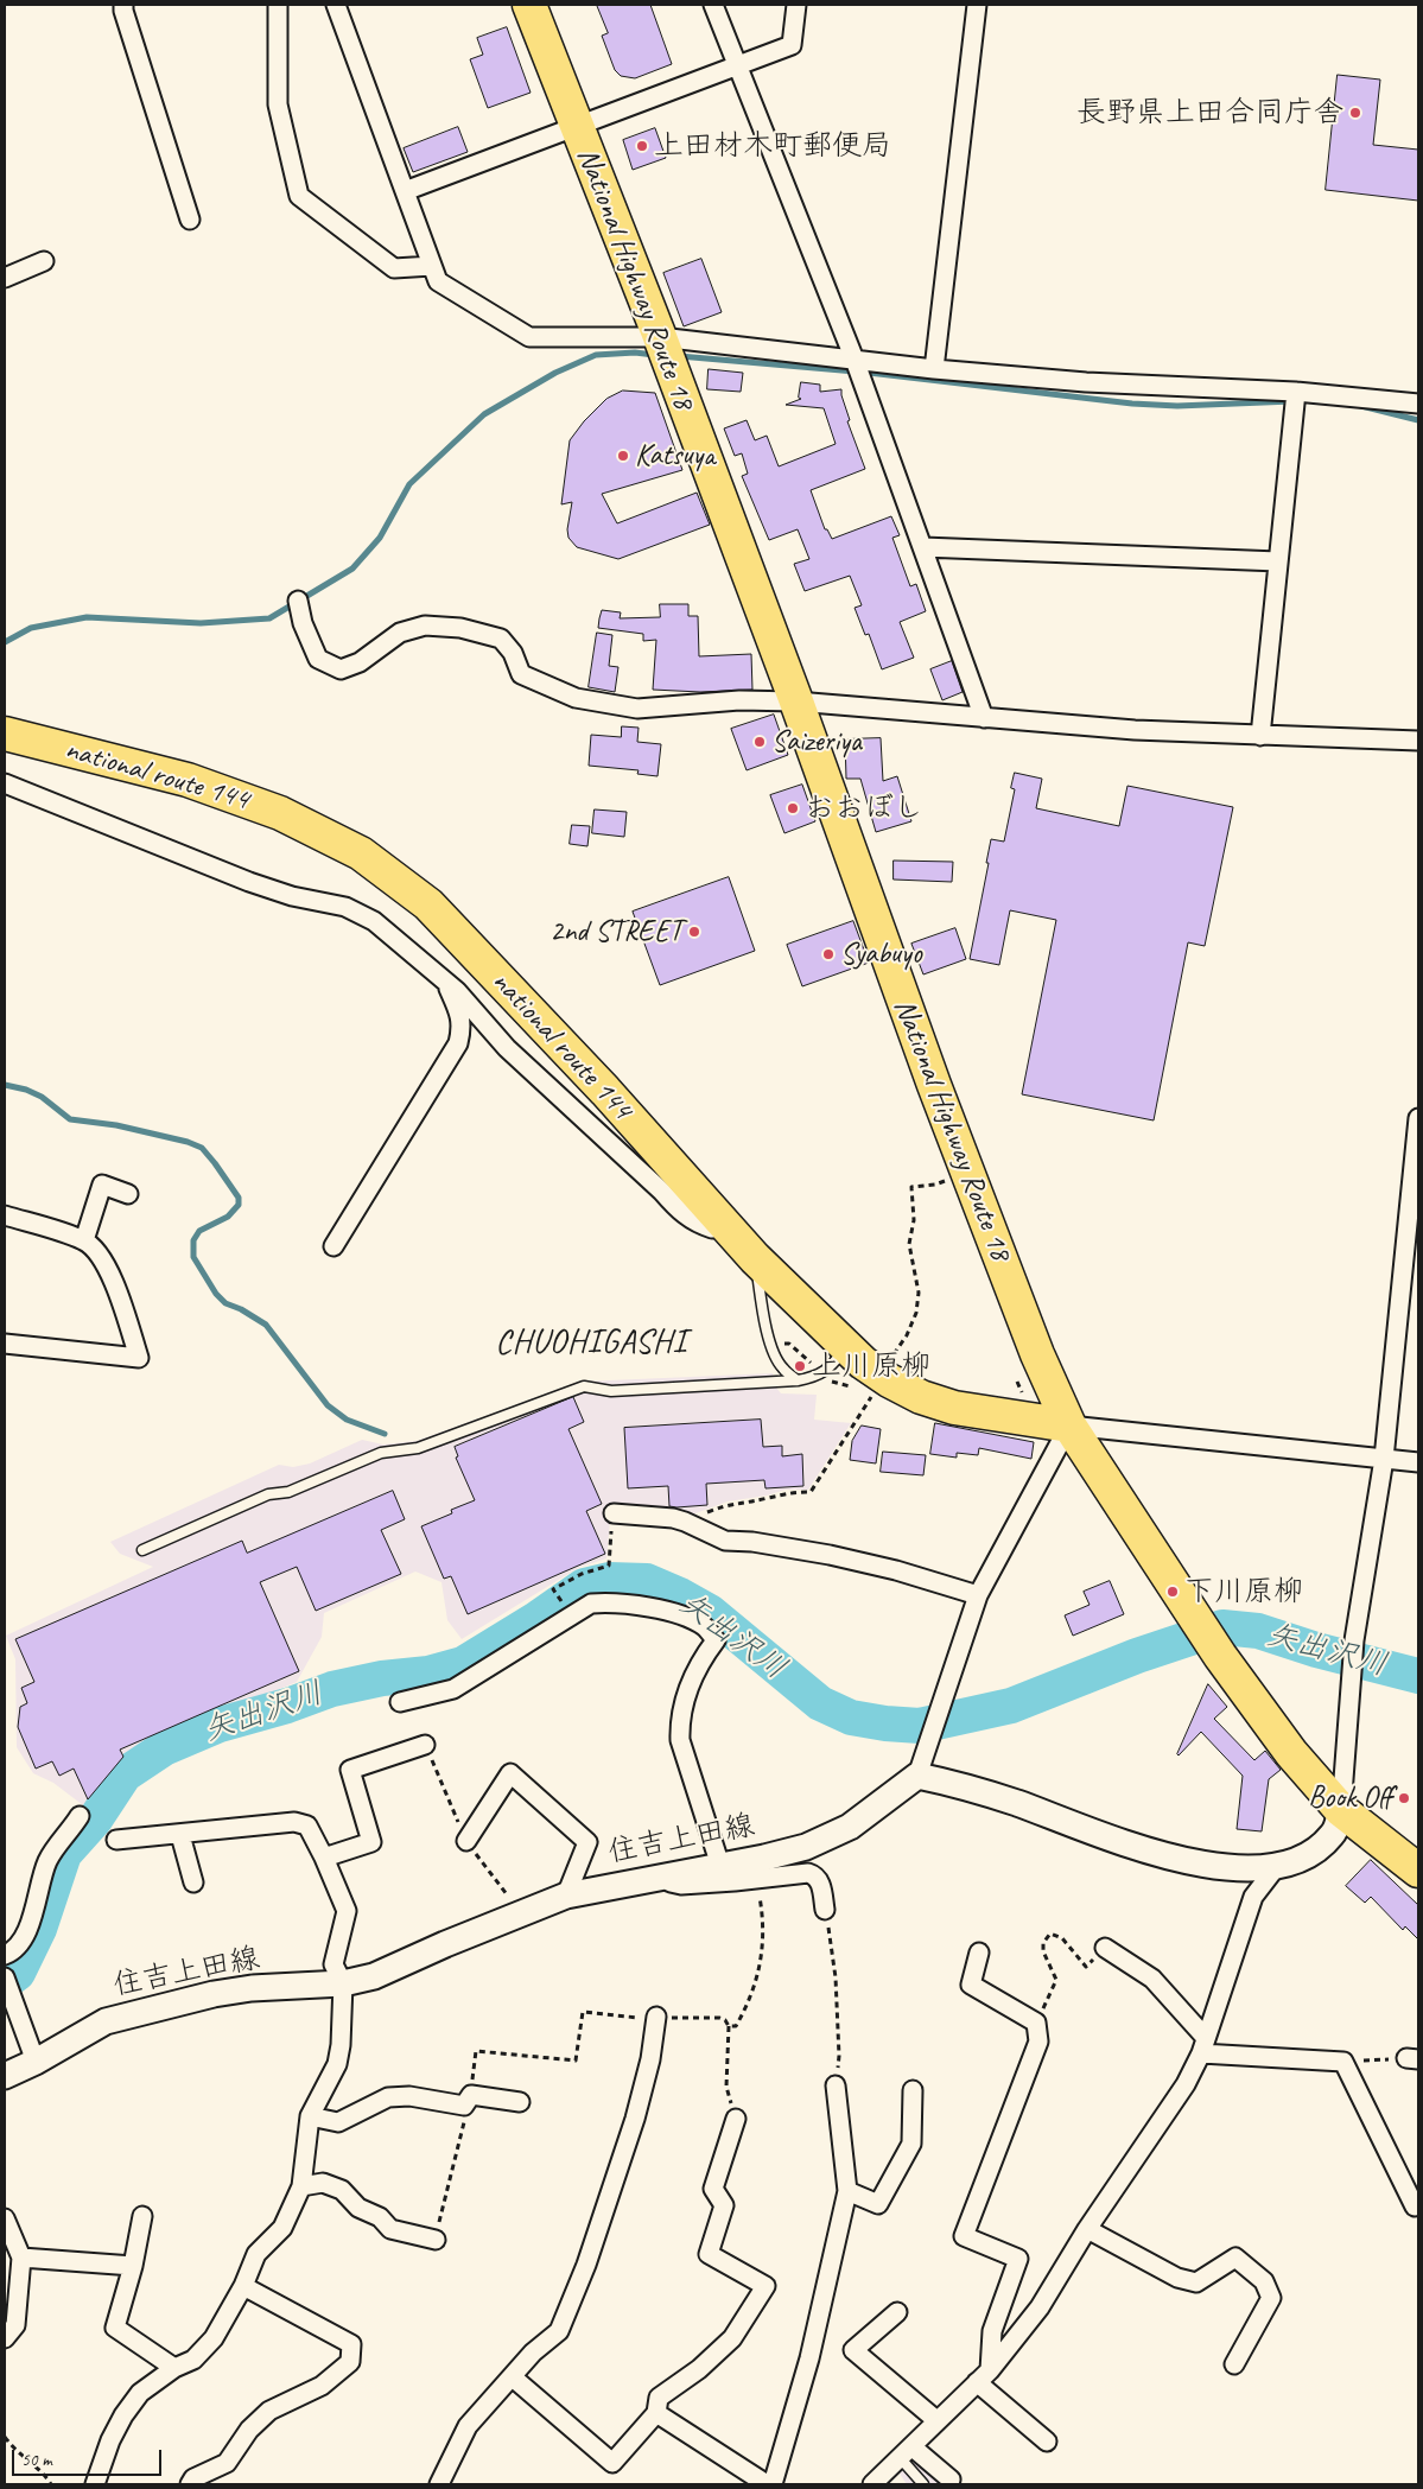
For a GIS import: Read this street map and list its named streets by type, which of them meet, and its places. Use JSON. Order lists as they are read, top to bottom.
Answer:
{
  "streets": {
    "highway": ["National Highway Route 18", "national route 144"],
    "main road": ["住吉上田線"]
  },
  "crossings": [
    ["National Highway Route 18", "national route 144"]
  ],
  "districts": ["CHUOHIGASHI"],
  "water": ["矢出沢川"],
  "places": [
    "長野県上田合同庁舎",
    "上田材木町郵便局",
    "Katsuya",
    "Saizeriya",
    "おおぼし",
    "2nd STREET",
    "Syabuyo",
    "上川原柳",
    "下川原柳",
    "Book Off"
  ],
  "scale_bar": "50 m"
}
